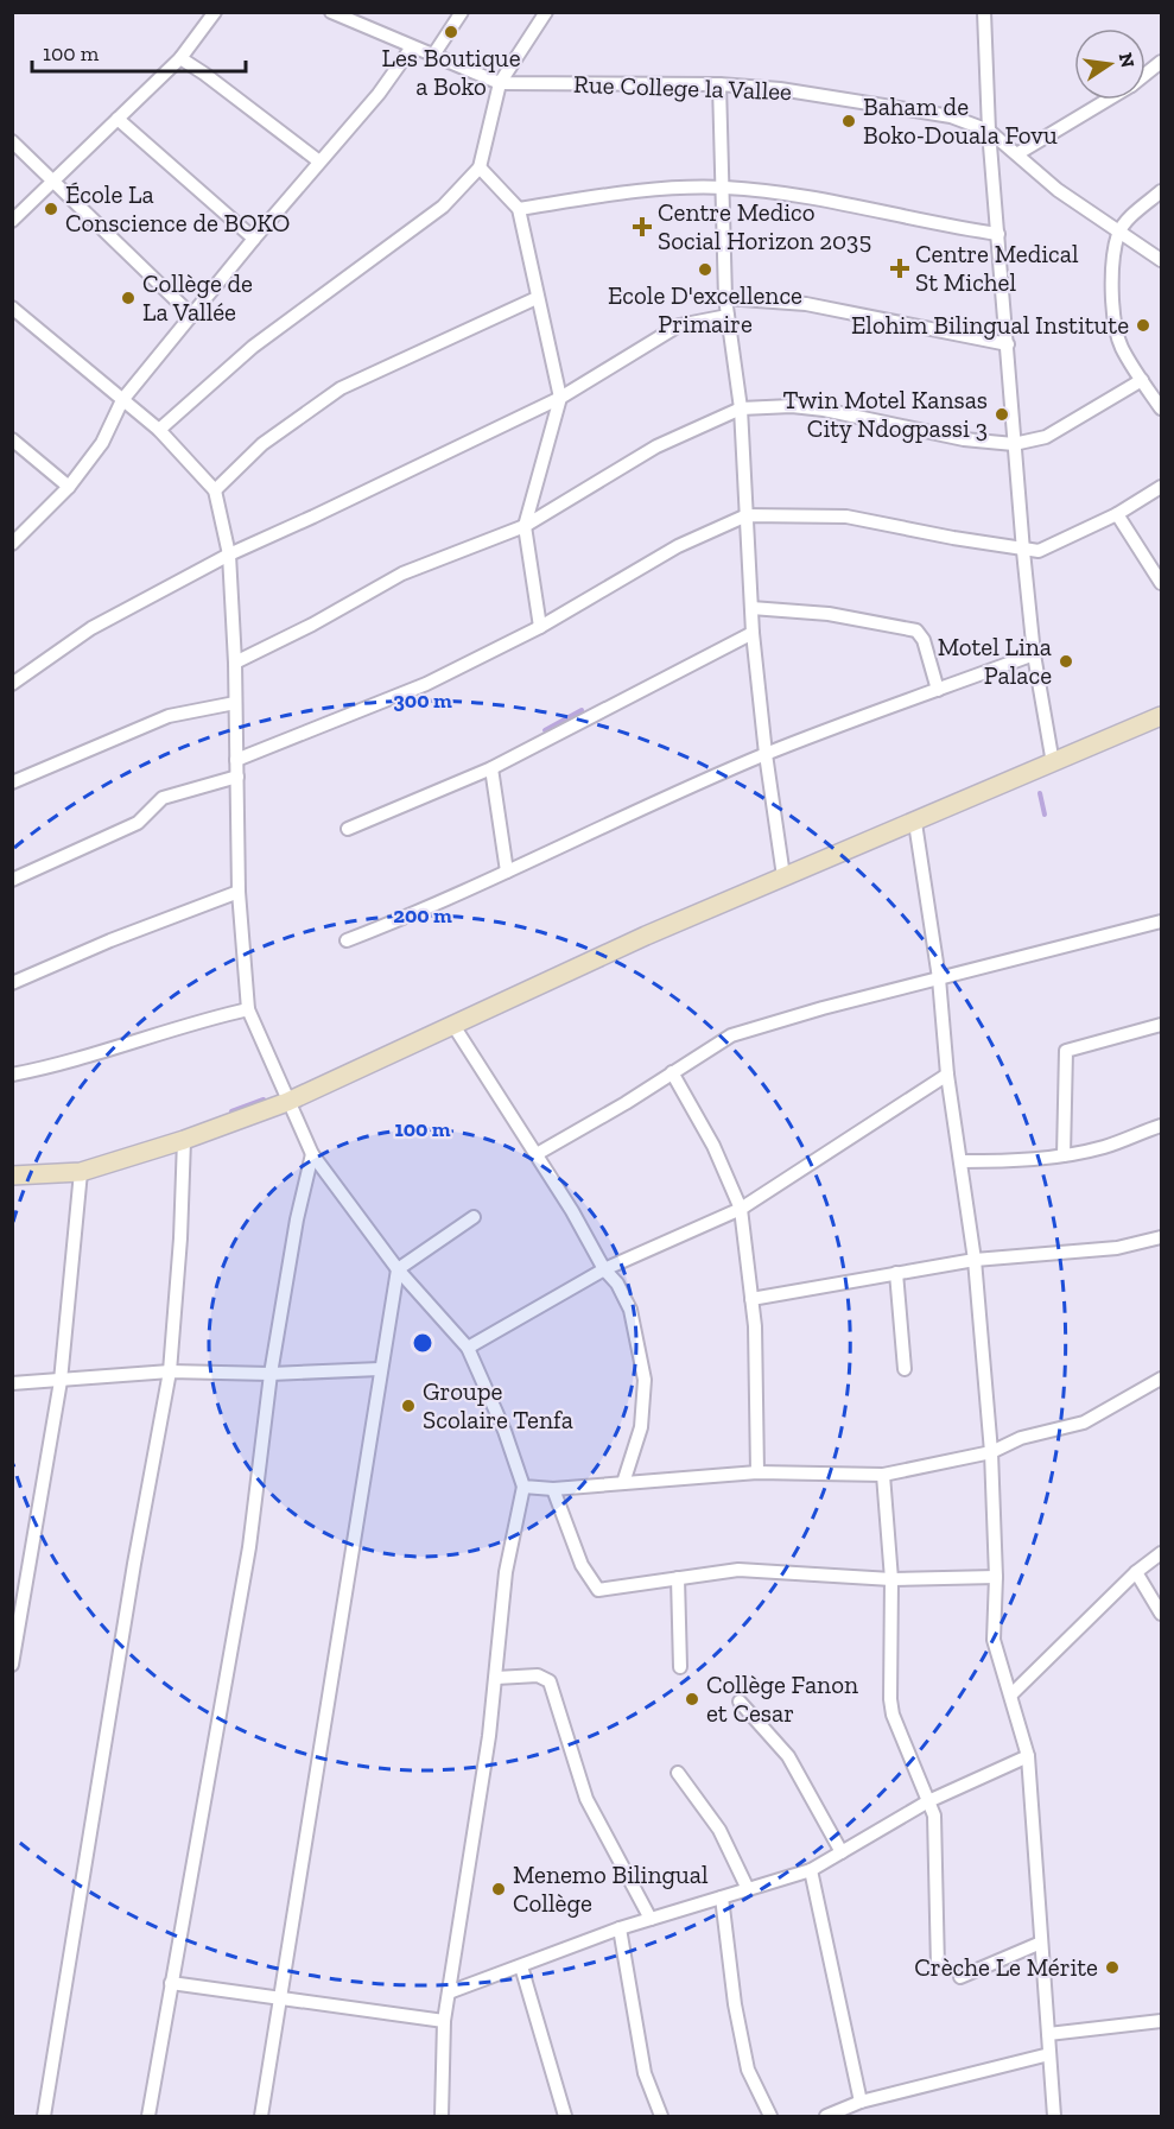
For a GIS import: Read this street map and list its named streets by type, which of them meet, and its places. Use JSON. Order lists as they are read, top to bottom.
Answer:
{
  "streets": {
    "street": ["Rue College la Vallee"]
  },
  "places": {
    "other": [
      "Les Boutique a Boko",
      "Baham de Boko-Douala Fovu",
      "École La Conscience de BOKO",
      "Ecole D'excellence Primaire",
      "Collège de La Vallée",
      "Elohim Bilingual Institute",
      "Twin Motel Kansas City Ndogpassi 3",
      "Motel Lina Palace",
      "Groupe Scolaire Tenfa",
      "Collège Fanon et Cesar",
      "Menemo Bilingual Collège",
      "Crèche Le Mérite"
    ],
    "health": ["Centre Medico Social Horizon 2035", "Centre Medical St Michel"]
  },
  "scale_bar": "100 m",
  "north": "right",
  "rings": ["300 m", "200 m", "100 m"]
}
